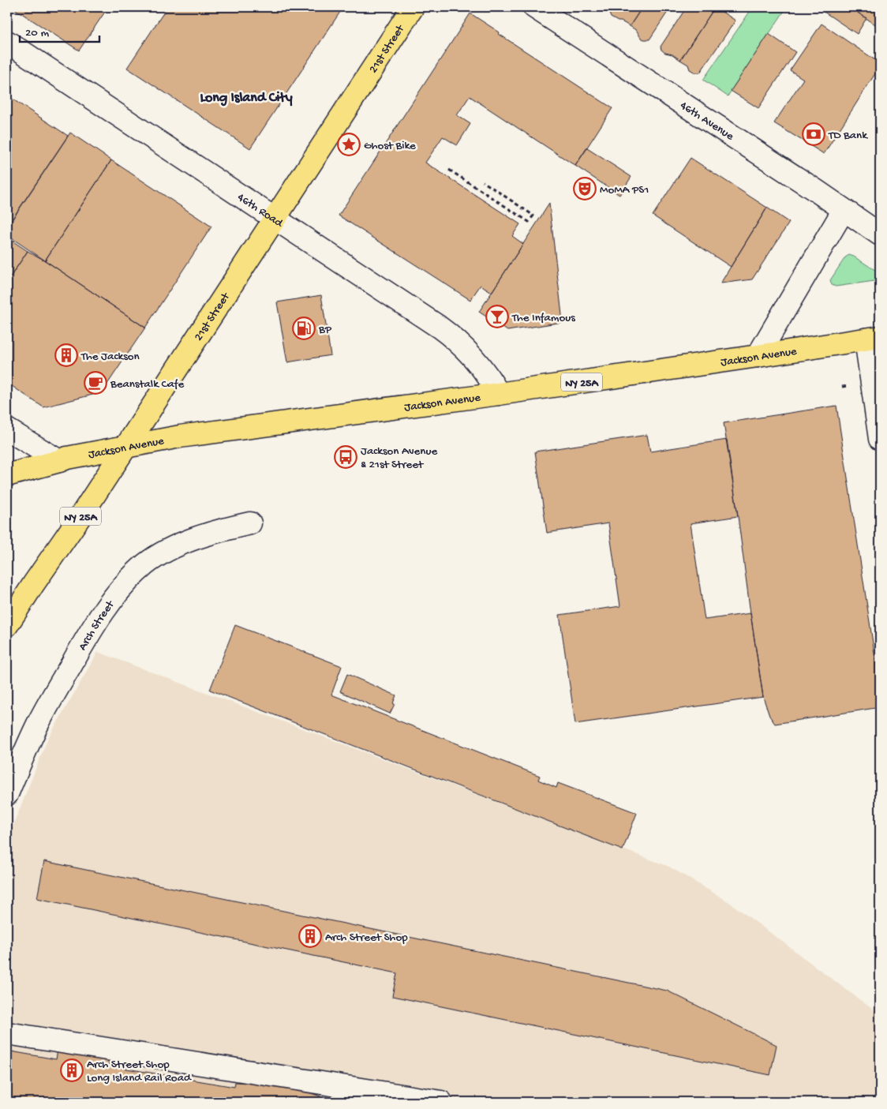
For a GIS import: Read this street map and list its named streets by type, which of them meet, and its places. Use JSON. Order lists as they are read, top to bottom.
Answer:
{
  "streets": {
    "main road": ["21st Street", "Jackson Avenue", "NY 25A"],
    "street": ["46th Avenue", "46th Road", "Arch Street"]
  },
  "crossings": [
    ["21st Street", "46th Road"],
    ["21st Street", "Jackson Avenue"],
    ["46th Road", "Jackson Avenue"]
  ],
  "districts": ["Long Island City"],
  "places": {
    "bank": ["TD Bank"],
    "place": ["Ghost Bike"],
    "theatre": ["MoMA PS1"],
    "bar": ["The Infamous"],
    "fuel station": ["BP"],
    "building": ["The Jackson", "Arch Street Shop", "Arch Street Shop Long Island Rail Road"],
    "cafe": ["Beanstalk Cafe"],
    "bus stop": ["Jackson Avenue & 21st Street"]
  },
  "scale_bar": "20 m"
}
